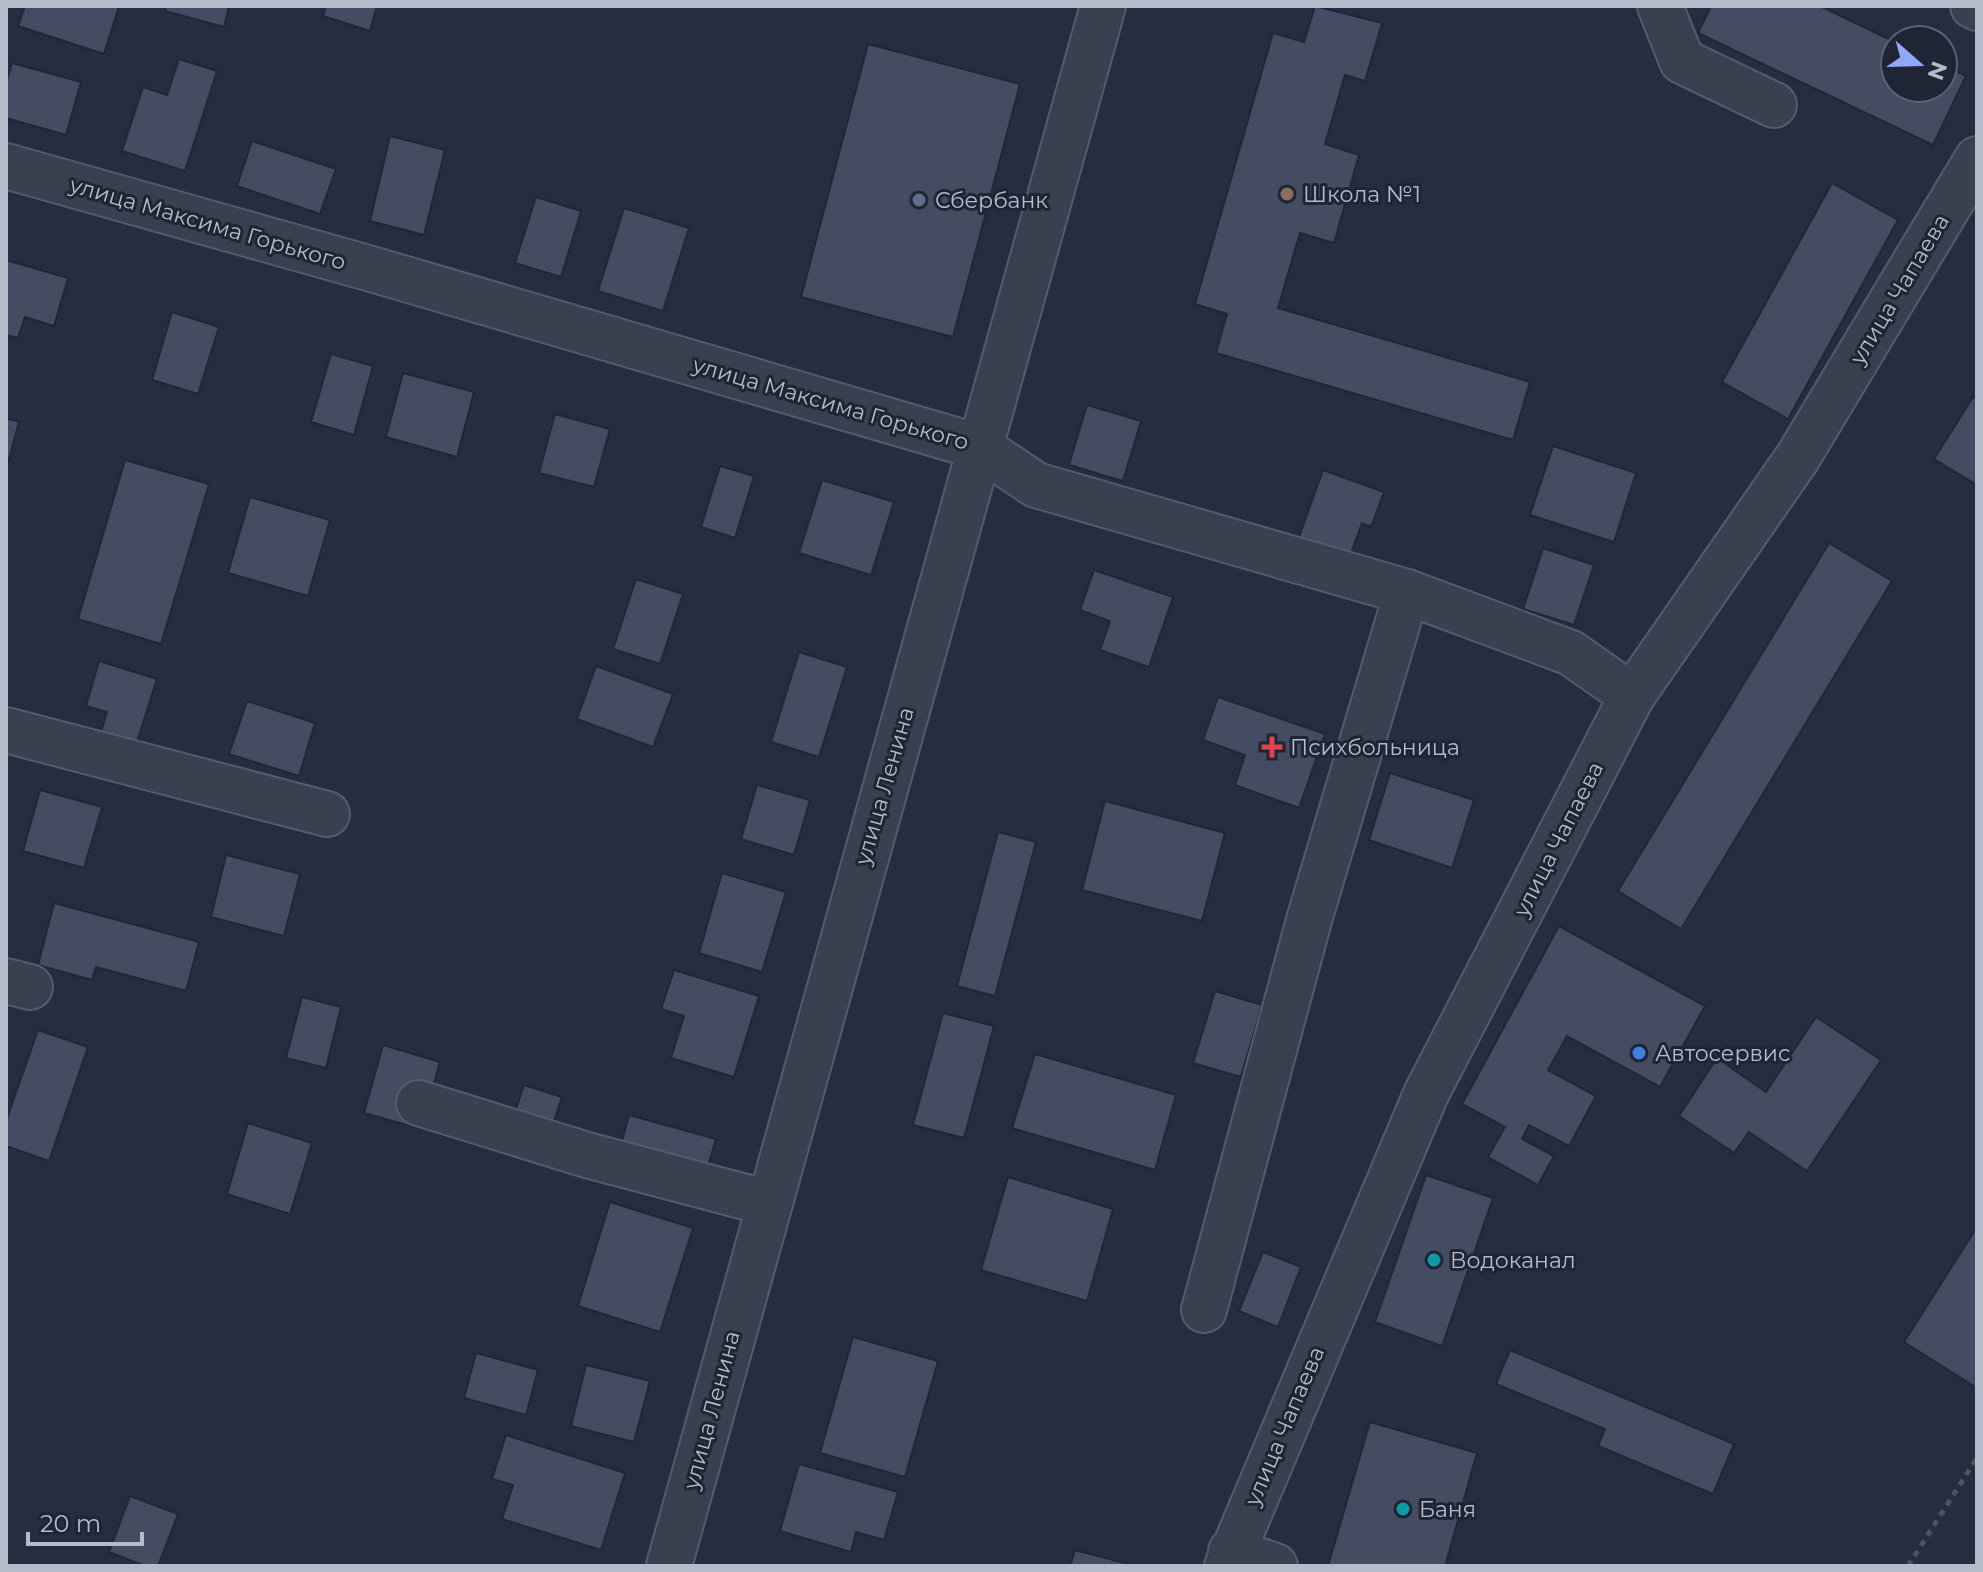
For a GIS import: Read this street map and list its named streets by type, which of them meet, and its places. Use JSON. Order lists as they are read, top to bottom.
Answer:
{
  "streets": {
    "street": ["улица Максима Горького", "улица Чапаева", "улица Ленина"]
  },
  "crossings": [
    ["улица Максима Горького", "улица Чапаева"],
    ["улица Максима Горького", "улица Ленина"]
  ],
  "places": {
    "other": [
      "Школа №1",
      "Сбербанк",
      "Автосервис",
      "Водоканал",
      "Баня"
    ],
    "health": ["Психбольница"]
  },
  "scale_bar": "20 m",
  "north": "right"
}
